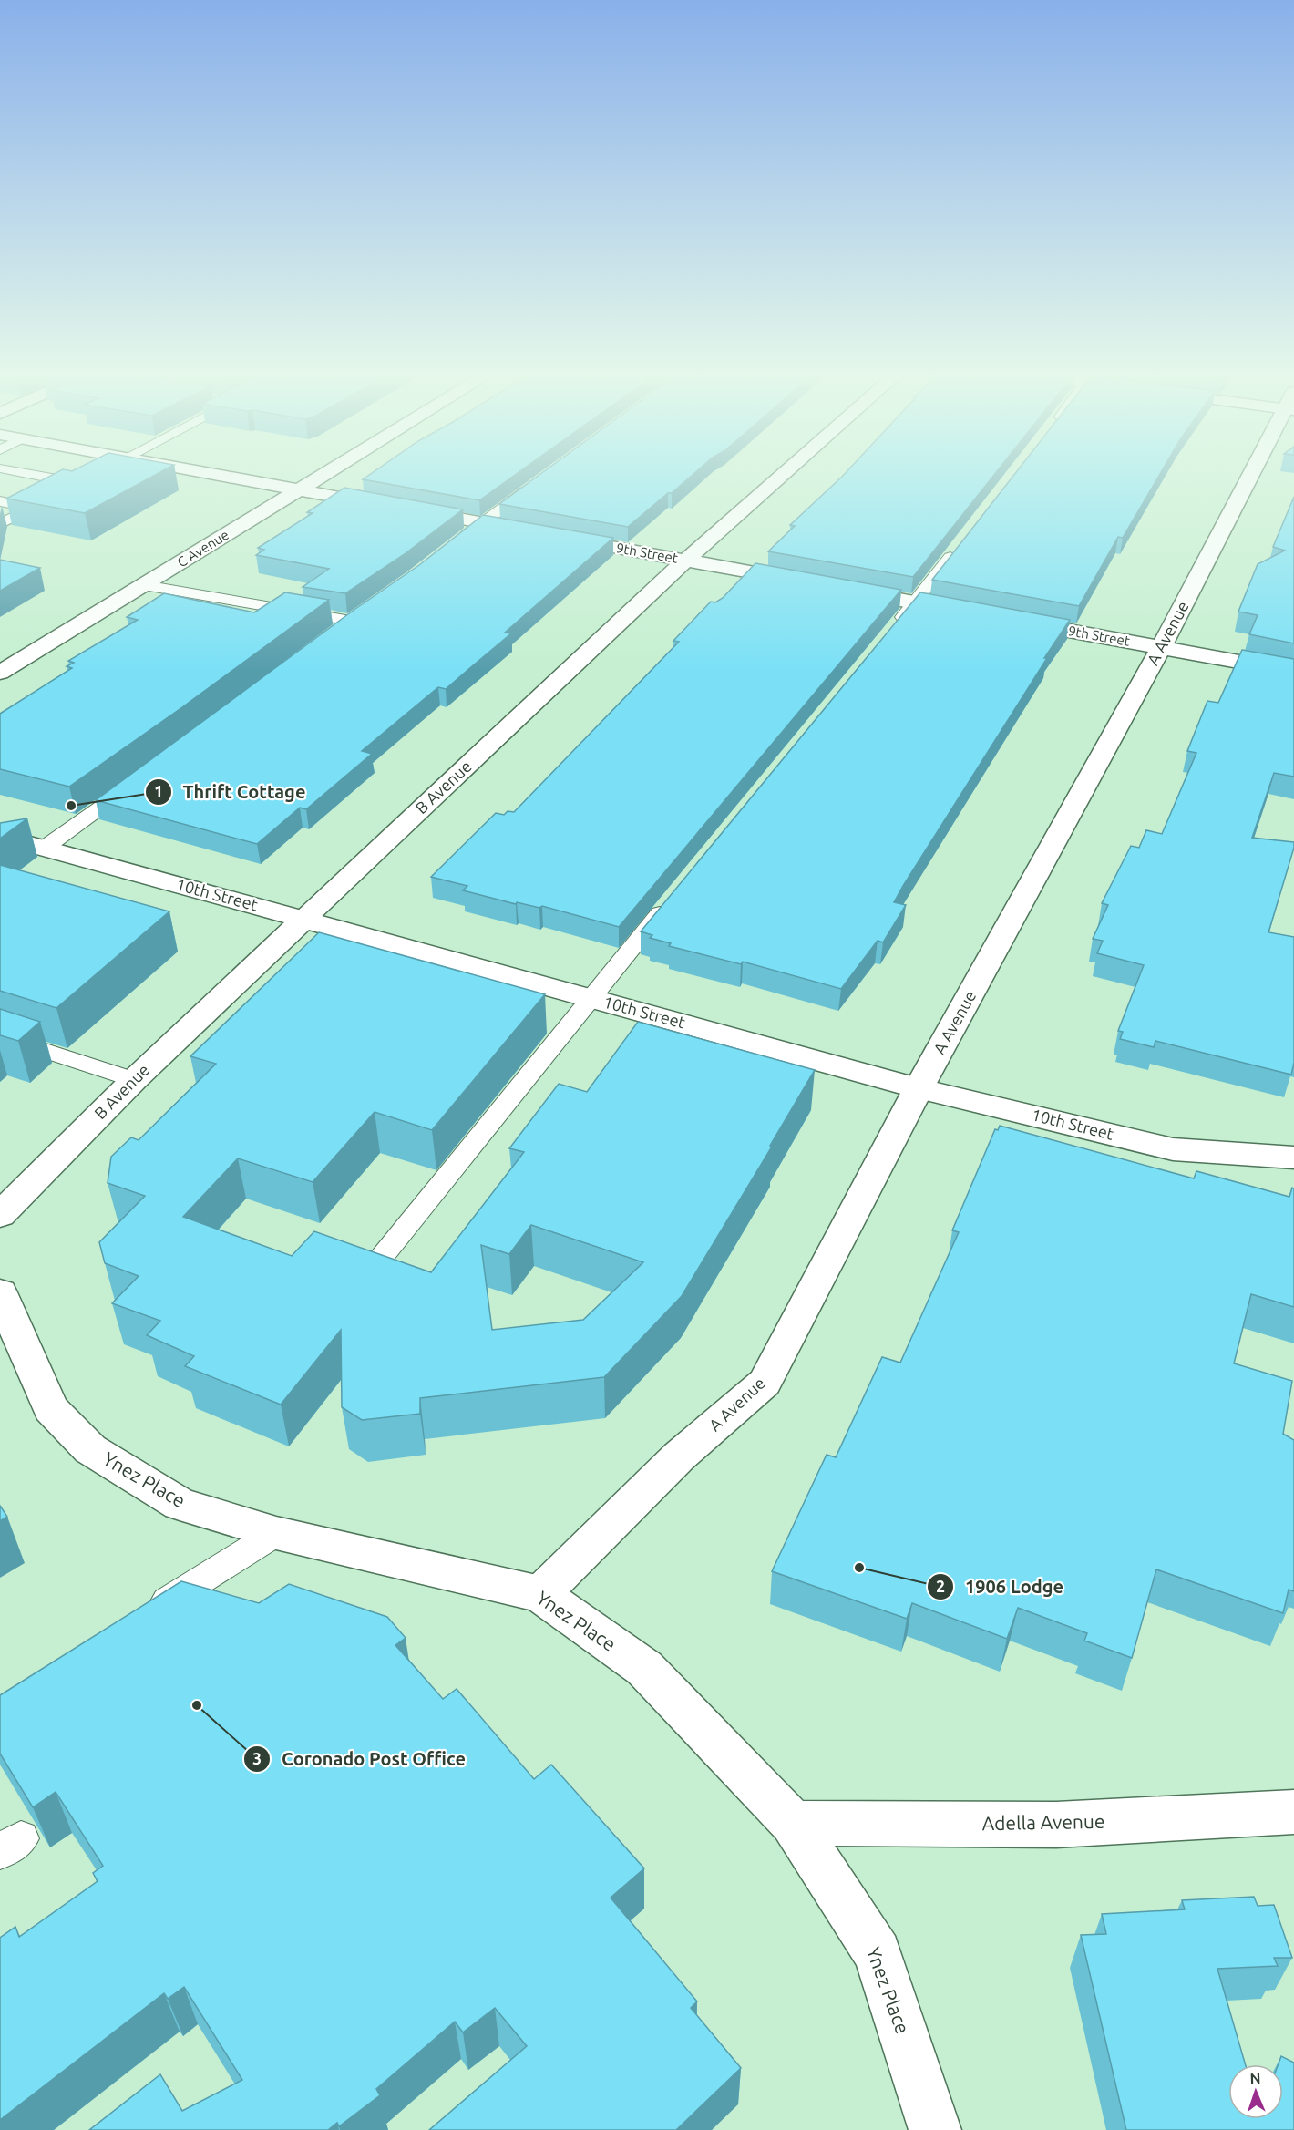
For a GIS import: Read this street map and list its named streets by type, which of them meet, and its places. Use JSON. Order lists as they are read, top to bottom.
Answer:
{
  "streets": {
    "main road": [
      "C Avenue",
      "9th Street",
      "A Avenue",
      "B Avenue",
      "10th Street",
      "Ynez Place",
      "Adella Avenue"
    ]
  },
  "crossings": [
    ["9th Street", "A Avenue"],
    ["9th Street", "B Avenue"],
    ["A Avenue", "10th Street"],
    ["A Avenue", "Ynez Place"],
    ["B Avenue", "10th Street"],
    ["Ynez Place", "Adella Avenue"]
  ],
  "places": ["Thrift Cottage", "1906 Lodge", "Coronado Post Office"],
  "north": "top"
}
